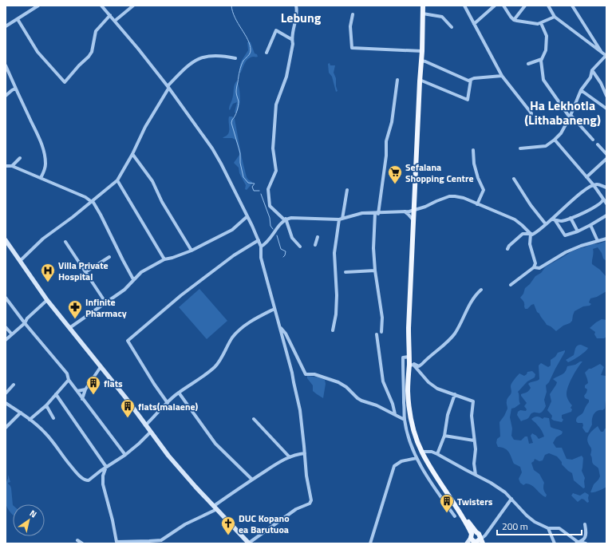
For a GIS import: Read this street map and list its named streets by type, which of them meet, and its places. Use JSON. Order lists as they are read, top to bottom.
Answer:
{
  "districts": ["Lebung", "Ha Lekhotla (Lithabaneng)"],
  "places": {
    "supermarket": ["Sefalana Shopping Centre"],
    "hospital": ["Villa Private Hospital"],
    "pharmacy": ["Infinite Pharmacy"],
    "building": ["flats", "flats(malaene)", "Twisters"],
    "church": ["DUC Kopano ea Barutuoa"]
  },
  "scale_bar": "200 m",
  "north": "top right"
}
